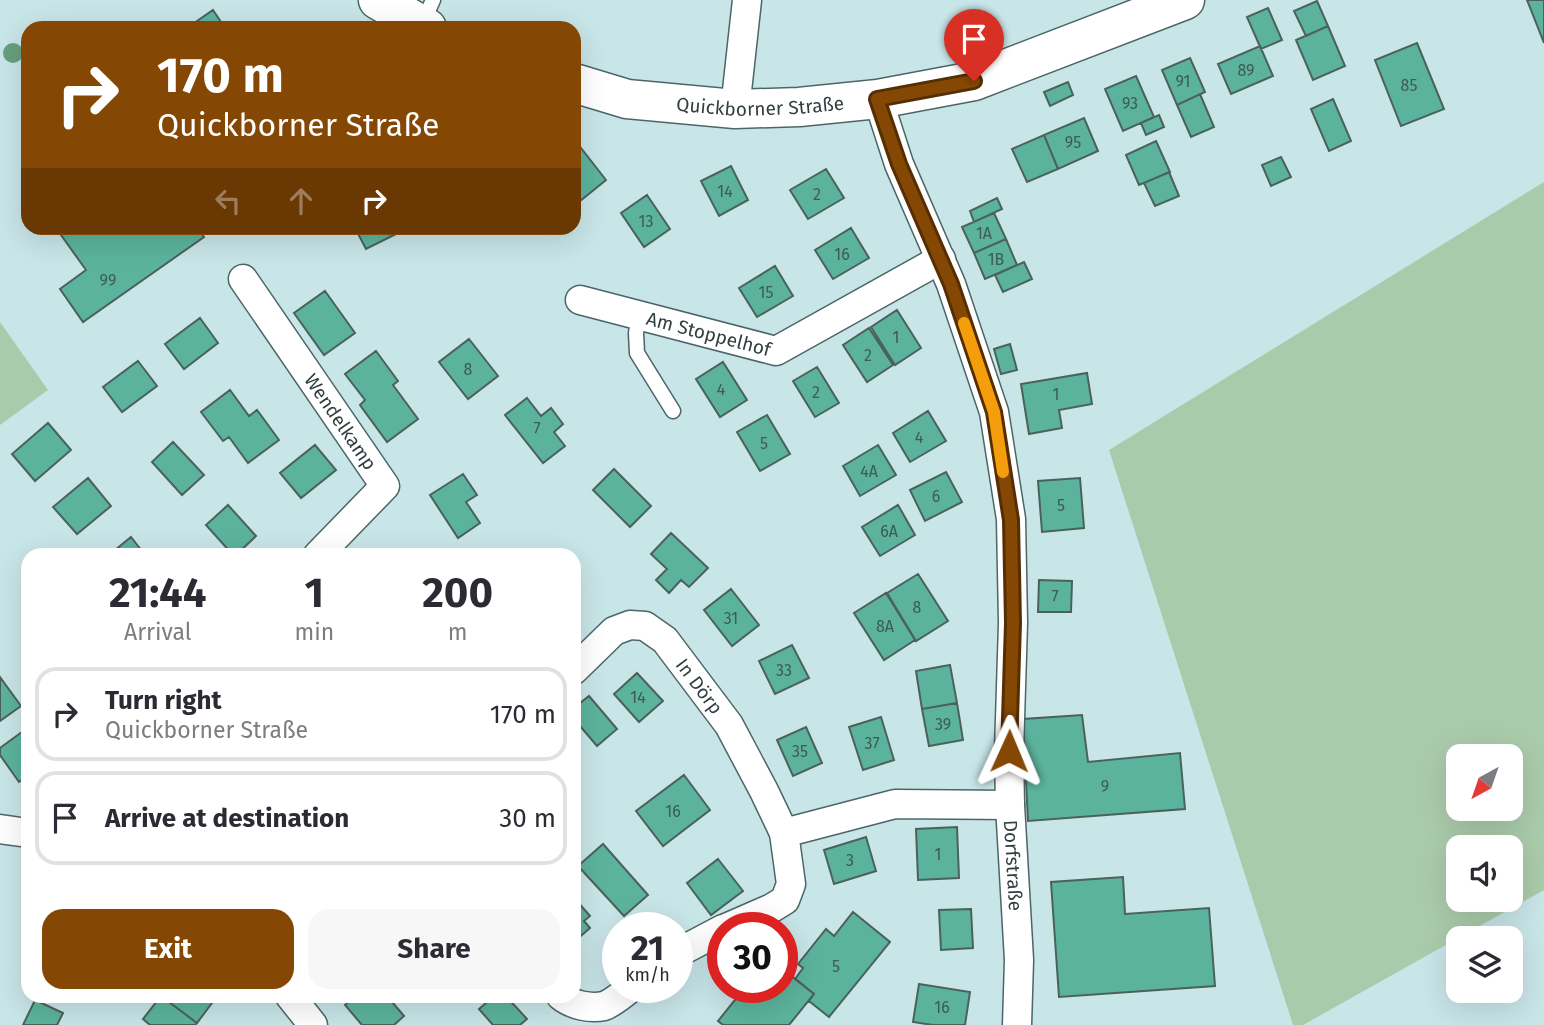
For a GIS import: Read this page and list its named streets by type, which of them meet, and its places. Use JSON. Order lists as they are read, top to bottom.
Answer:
{
  "streets": {
    "main road": ["Quickborner Straße"],
    "street": [
      "Am Stoppelhof",
      "Wendelkamp",
      "In Dörp",
      "Dorfstraße"
    ]
  },
  "crossings": [
    ["Quickborner Straße", "Dorfstraße"],
    ["Am Stoppelhof", "Dorfstraße"]
  ],
  "house_numbers": [
    "89",
    "91",
    "85",
    "93",
    "95",
    "14",
    "2",
    "13",
    "1A",
    "16",
    "1B",
    "99",
    "15",
    "1",
    "2",
    "8",
    "4",
    "2",
    "1",
    "7",
    "4",
    "5",
    "4A",
    "6",
    "5",
    "6A",
    "7",
    "8",
    "31",
    "8A",
    "33",
    "14",
    "39",
    "37",
    "35",
    "9",
    "16",
    "1",
    "3",
    "5",
    "16"
  ],
  "north": "bottom left",
  "page": {
    "turn": ["170 m", "Quickborner Straße"],
    "eta": [
      "21:44",
      "Arrival",
      "1",
      "min",
      "200",
      "m"
    ],
    "list": [
      {
        "name": "Turn right",
        "note": "Quickborner Straße",
        "value": "170 m"
      },
      {
        "name": "Arrive at destination",
        "value": "30 m"
      }
    ],
    "buttons": ["Exit", "Share"],
    "speed": "21 km/h",
    "limit": "30"
  }
}
